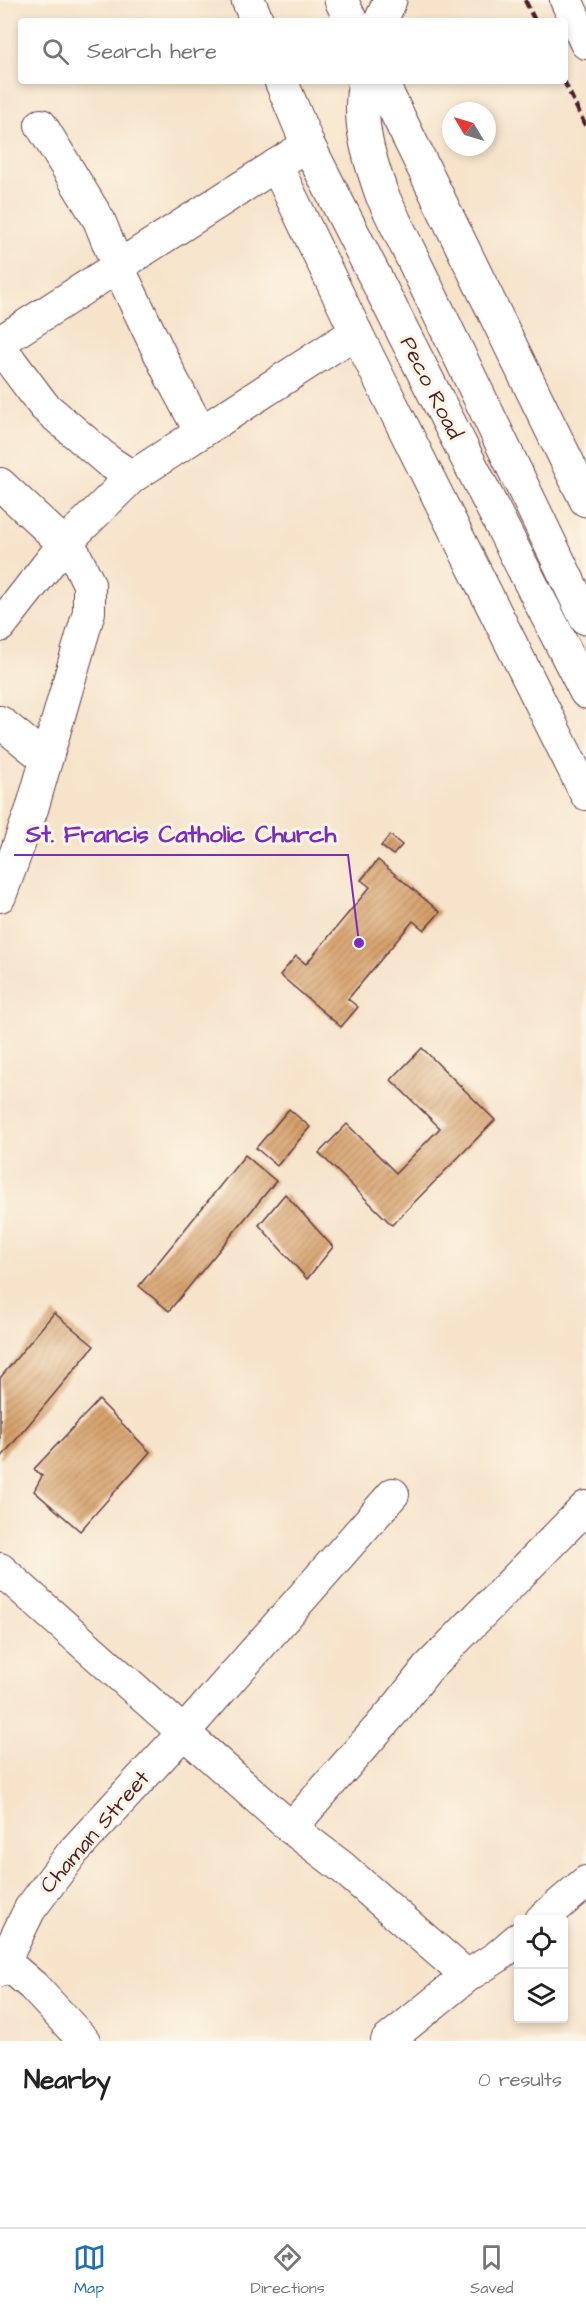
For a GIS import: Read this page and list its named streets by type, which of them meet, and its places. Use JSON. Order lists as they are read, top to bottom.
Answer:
{
  "streets": {
    "main road": ["Peco Road"],
    "street": ["Chaman Street"]
  },
  "places": ["St. Francis Catholic Church"],
  "north": "top left",
  "page": {
    "search": "Search here",
    "heading": ["Nearby", "0 results"],
    "nav": ["Map", "Directions", "Saved"]
  }
}
